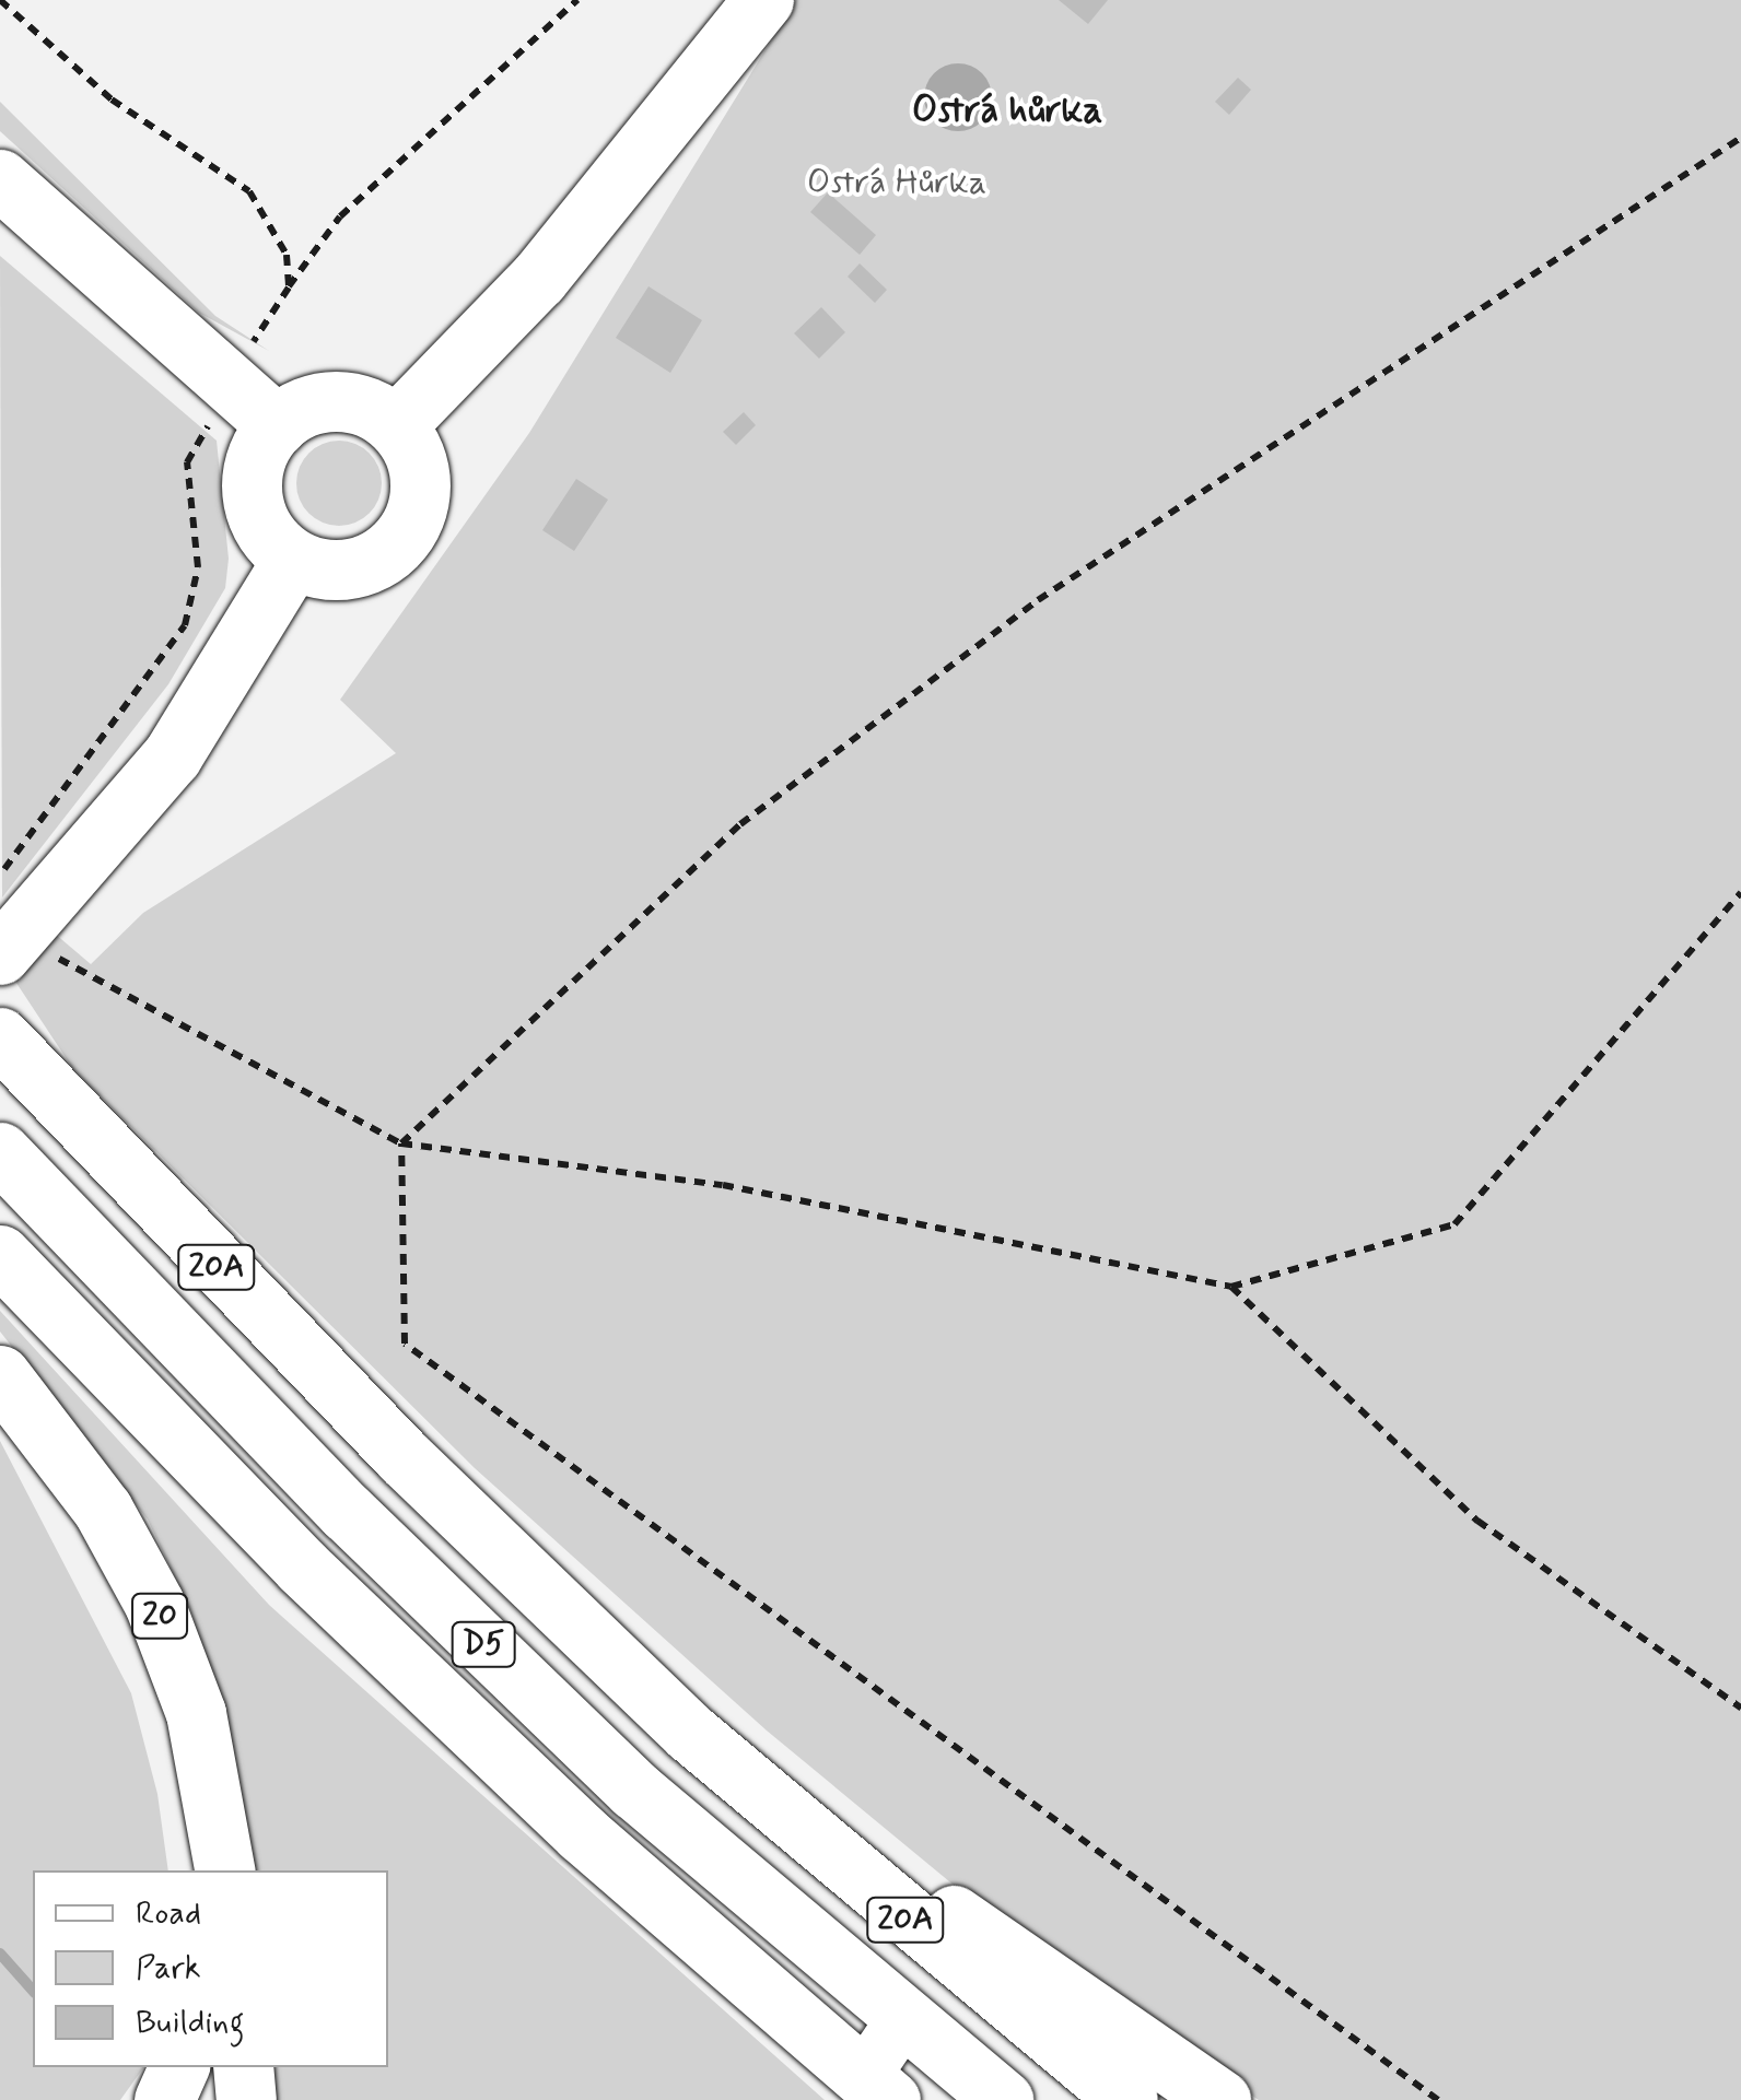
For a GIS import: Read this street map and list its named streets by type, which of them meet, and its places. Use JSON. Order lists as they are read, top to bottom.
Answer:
{
  "streets": {
    "main road": ["20A", "20", "D5"]
  },
  "districts": ["Ostrá hůrka"],
  "parks": ["Ostrá Hůrka"],
  "legend": ["Road", "Park", "Building"]
}
